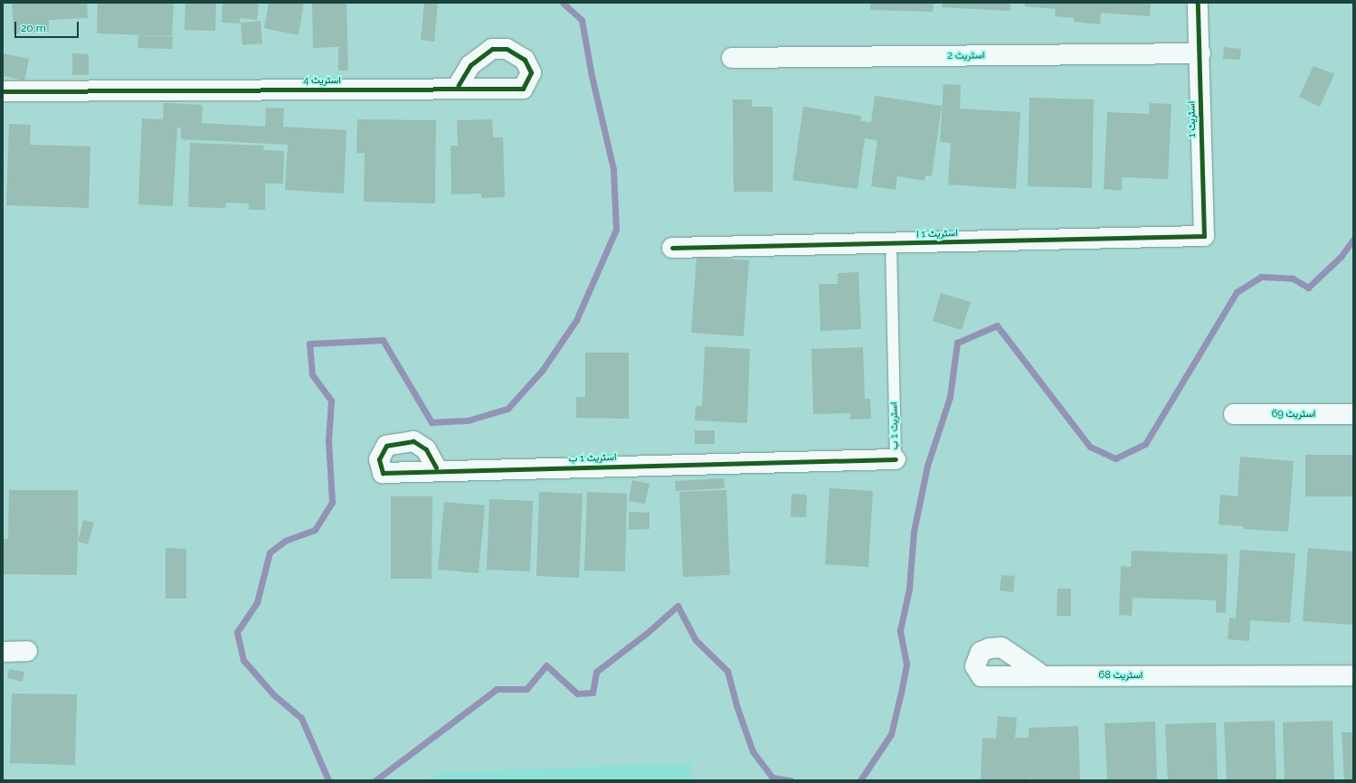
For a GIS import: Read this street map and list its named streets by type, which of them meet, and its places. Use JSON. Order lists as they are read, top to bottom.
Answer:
{
  "streets": {
    "street": [
      "اسٹریٹ 2",
      "اسٹریٹ 4",
      "اسٹریٹ 1",
      "اسٹریٹ 1 ا",
      "اسٹریٹ 69",
      "اسٹریٹ 1 ب",
      "اسٹریٹ 68"
    ]
  },
  "crossings": [
    ["اسٹریٹ 2", "اسٹریٹ 1"],
    ["اسٹریٹ 1", "اسٹریٹ 1 ا"],
    ["اسٹریٹ 1 ا", "اسٹریٹ 1 ب"]
  ],
  "scale_bar": "20 m"
}
